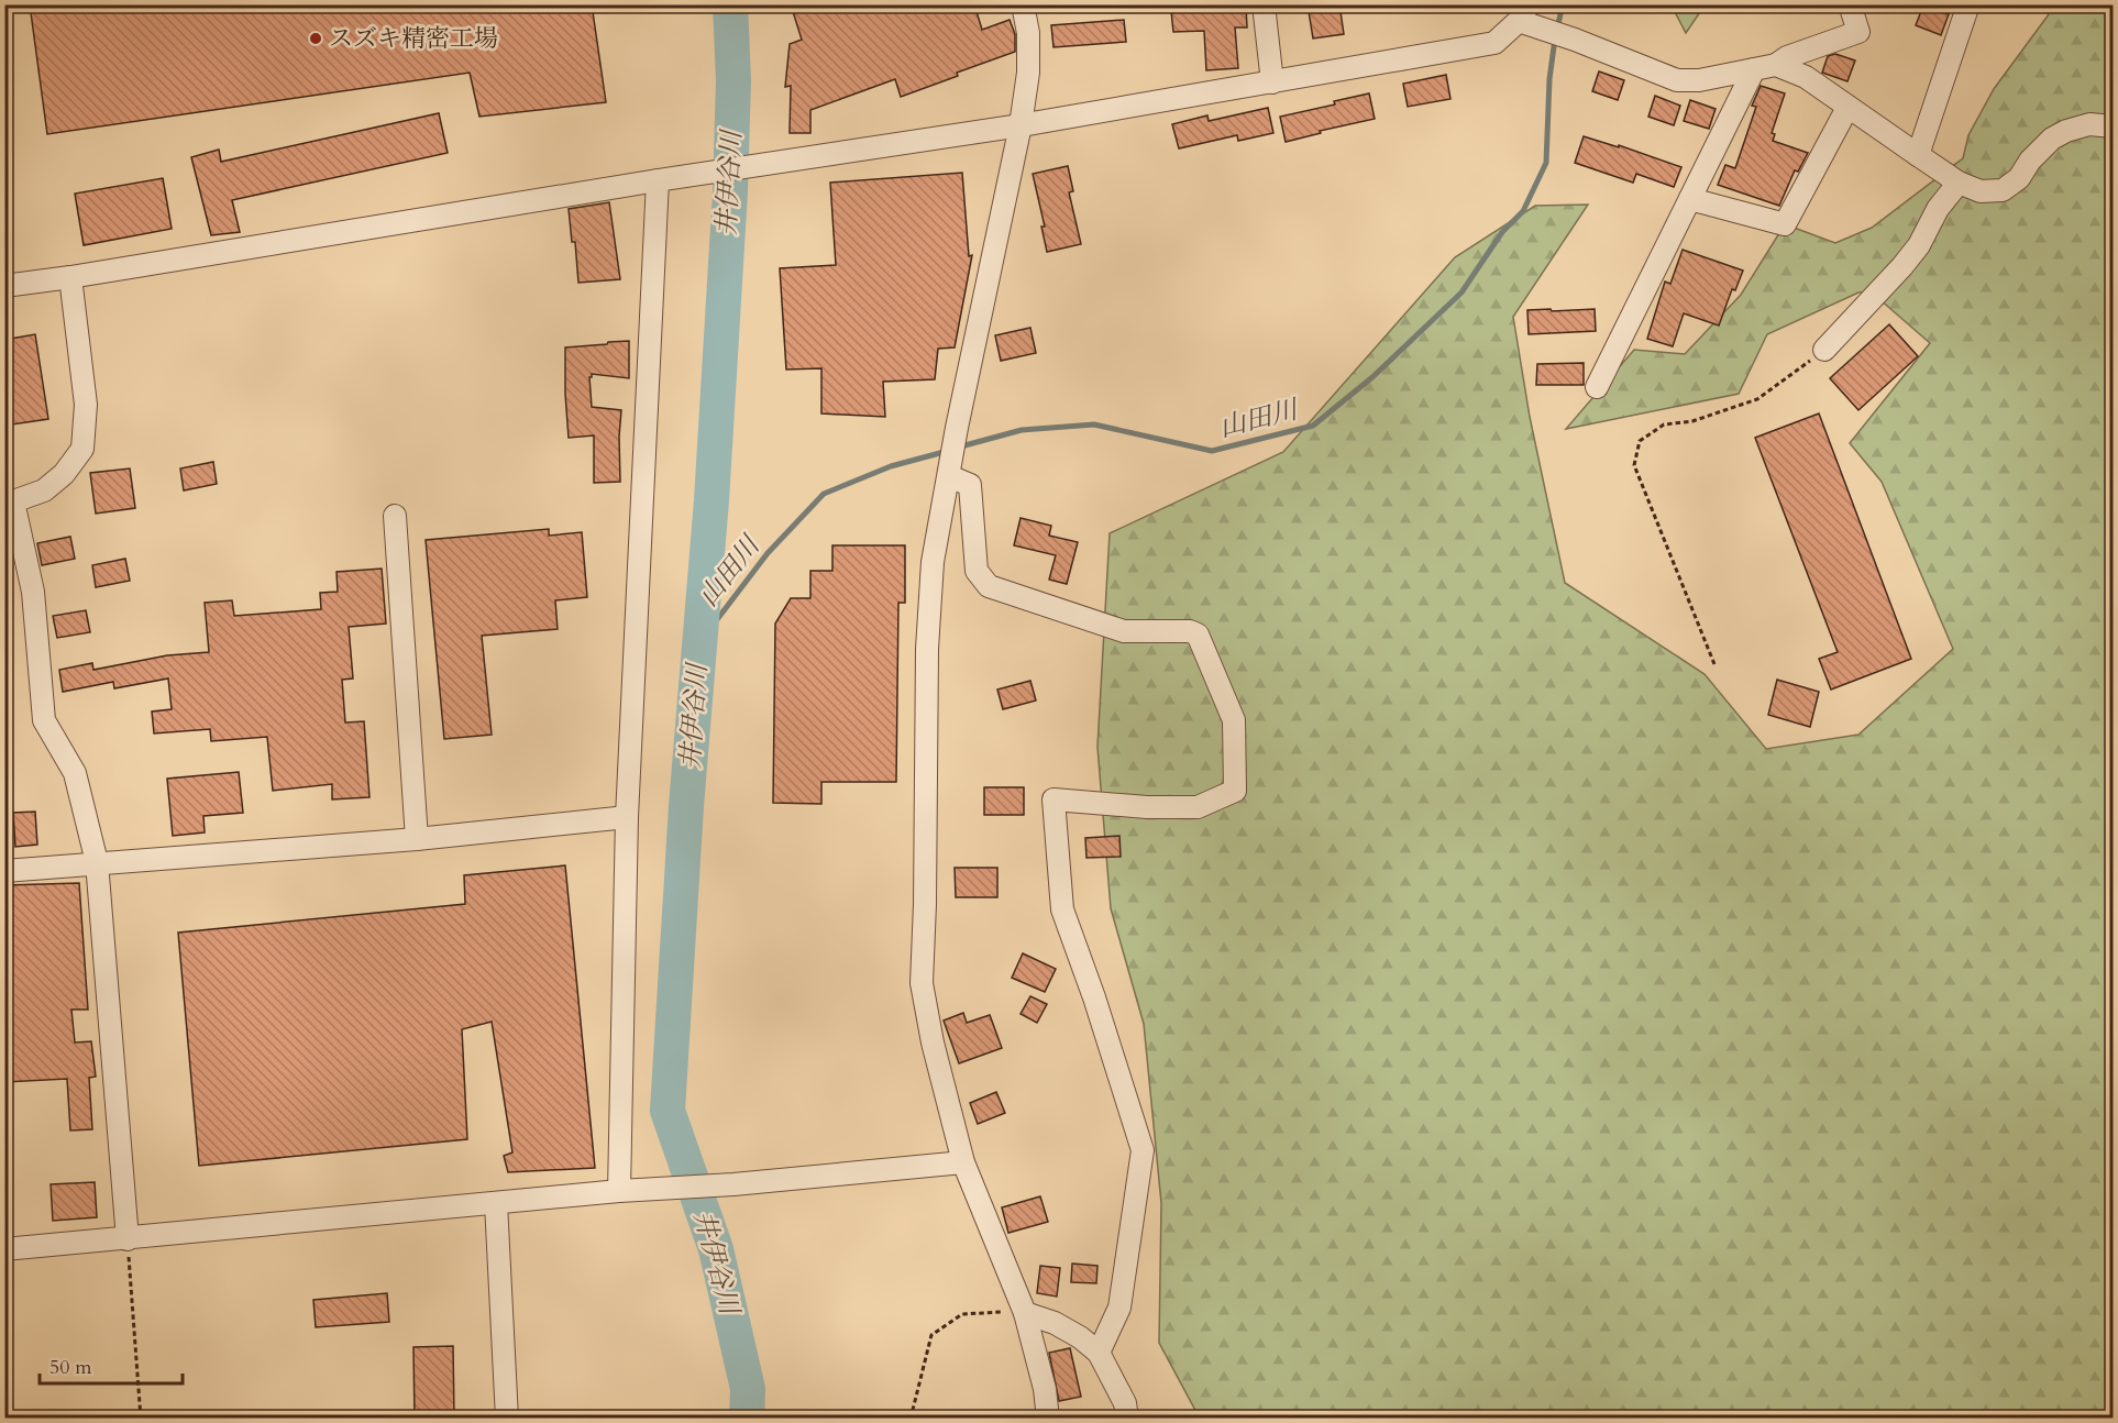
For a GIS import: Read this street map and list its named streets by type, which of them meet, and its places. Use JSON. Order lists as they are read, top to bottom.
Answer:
{
  "water": ["井伊谷川", "山田川"],
  "places": ["スズキ精密工場"],
  "scale_bar": "50 m"
}
